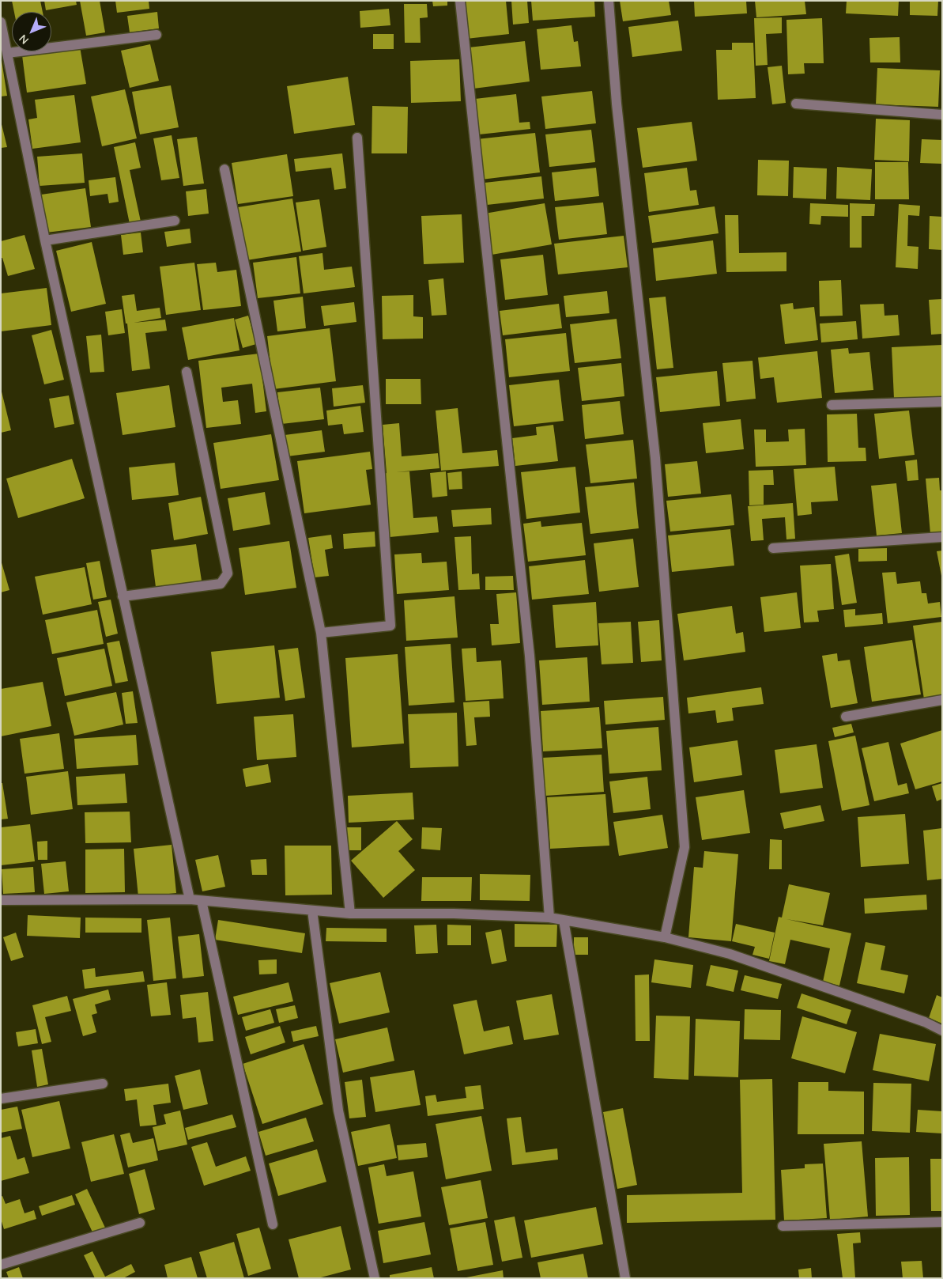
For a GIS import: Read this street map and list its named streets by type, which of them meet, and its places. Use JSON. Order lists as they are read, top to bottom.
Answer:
{
  "north": "bottom left"
}
